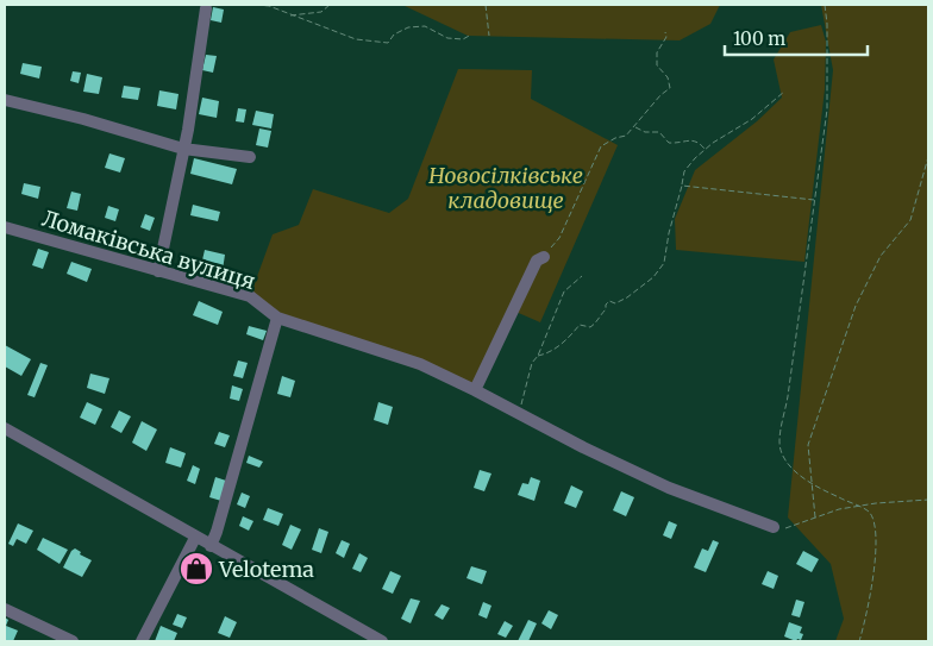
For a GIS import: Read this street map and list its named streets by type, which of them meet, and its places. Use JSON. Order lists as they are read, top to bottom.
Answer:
{
  "streets": {
    "street": ["Ломаківська вулиця"]
  },
  "parks": ["Новосілківське кладовище"],
  "places": {
    "shop": ["Velotema"]
  },
  "scale_bar": "100 m"
}
